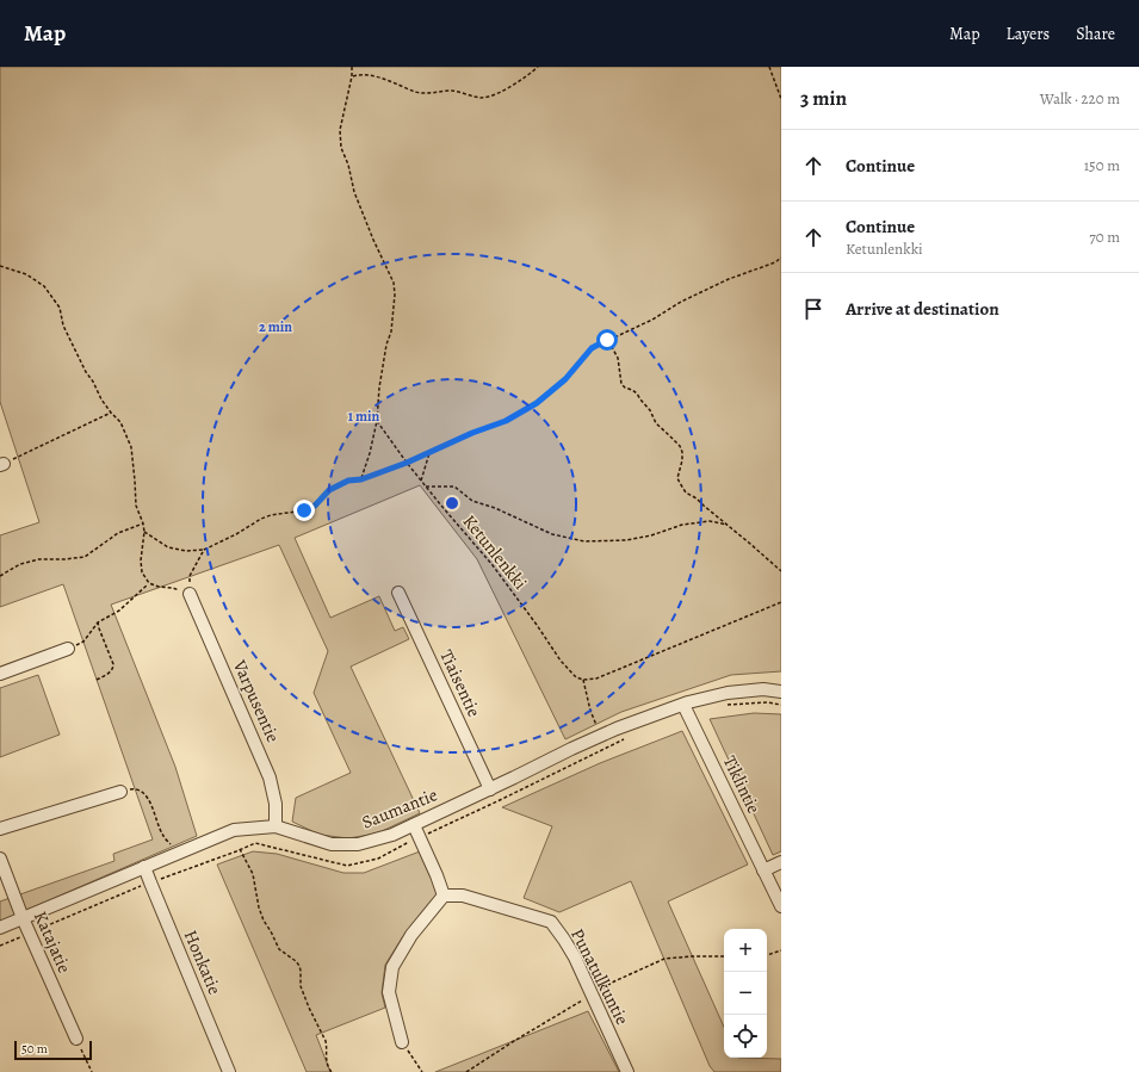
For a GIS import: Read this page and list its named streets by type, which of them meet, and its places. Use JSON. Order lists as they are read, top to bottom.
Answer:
{
  "streets": {
    "street": [
      "Tiaisentie",
      "Varpusentie",
      "Tiklintie",
      "Saumantie",
      "Katajatie",
      "Honkatie",
      "Punatulkuntie"
    ],
    "path": ["Ketunlenkki"]
  },
  "crossings": [
    ["Tiaisentie", "Saumantie"],
    ["Varpusentie", "Saumantie"],
    ["Tiklintie", "Saumantie"],
    ["Saumantie", "Katajatie"],
    ["Saumantie", "Honkatie"]
  ],
  "scale_bar": "50 m",
  "page": {
    "header": "Map",
    "nav": ["Map", "Layers", "Share"],
    "heading": ["3 min", "Walk · 220 m"],
    "list": [
      ["Continue", "150 m"],
      ["Continue", "Ketunlenkki", "70 m"],
      "Arrive at destination"
    ],
    "map_buttons": ["+", "−"],
    "scale": "50 m"
  },
  "rings": ["2 min", "1 min"]
}
